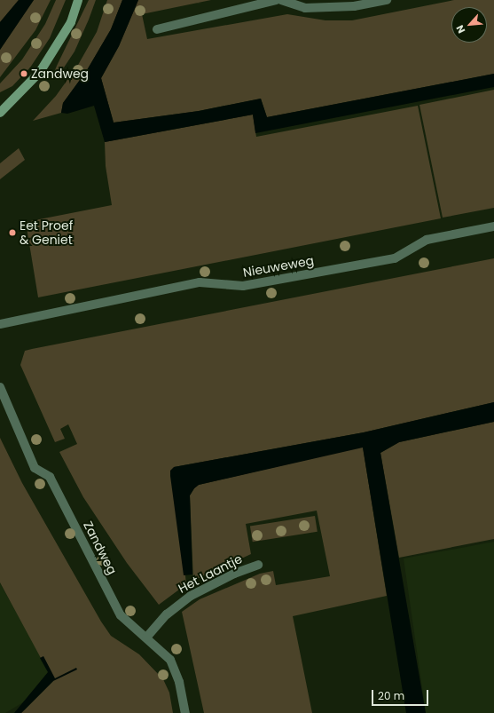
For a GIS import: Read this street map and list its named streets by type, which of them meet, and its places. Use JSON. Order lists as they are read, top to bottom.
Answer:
{
  "streets": {
    "street": ["Nieuweweg", "Zandweg", "Het Laantje"]
  },
  "crossings": [
    ["Zandweg", "Het Laantje"]
  ],
  "places": ["Zandweg", "Eet Proef & Geniet"],
  "scale_bar": "20 m",
  "north": "bottom left"
}
